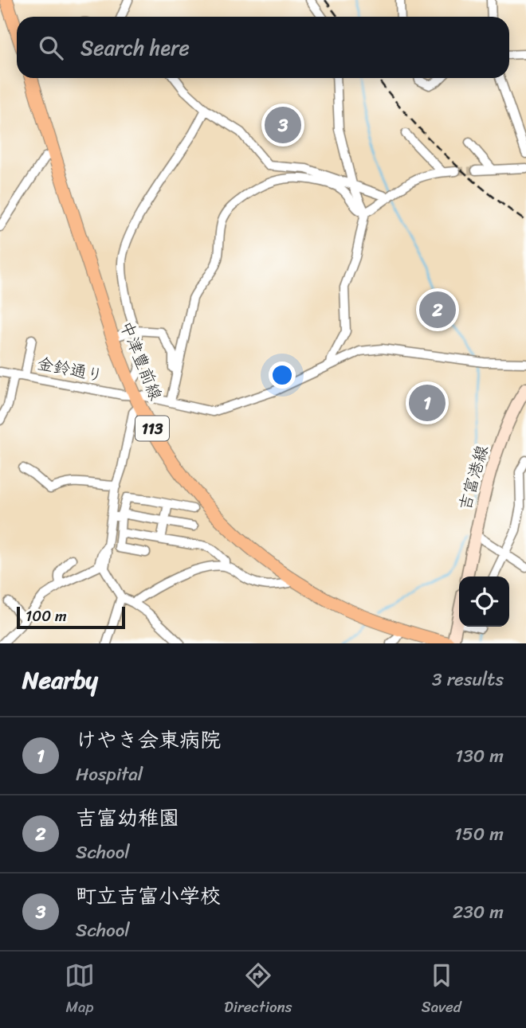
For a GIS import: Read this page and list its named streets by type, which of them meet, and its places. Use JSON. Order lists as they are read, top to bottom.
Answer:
{
  "streets": {
    "main road": ["中津豊前線", "113", "吉富港線"],
    "street": ["金鈴通り"]
  },
  "crossings": [
    ["中津豊前線", "金鈴通り"]
  ],
  "scale_bar": "100 m",
  "page": {
    "search": "Search here",
    "pins": ["3", "2", "1"],
    "scale": "100 m",
    "heading": ["Nearby", "3 results"],
    "list": [
      {
        "mark": "1",
        "name": "けやき会東病院",
        "note": "Hospital",
        "value": "130 m"
      },
      {
        "mark": "2",
        "name": "吉富幼稚園",
        "note": "School",
        "value": "150 m"
      },
      {
        "mark": "3",
        "name": "町立吉富小学校",
        "note": "School",
        "value": "230 m"
      }
    ],
    "nav": ["Map", "Directions", "Saved"]
  }
}
